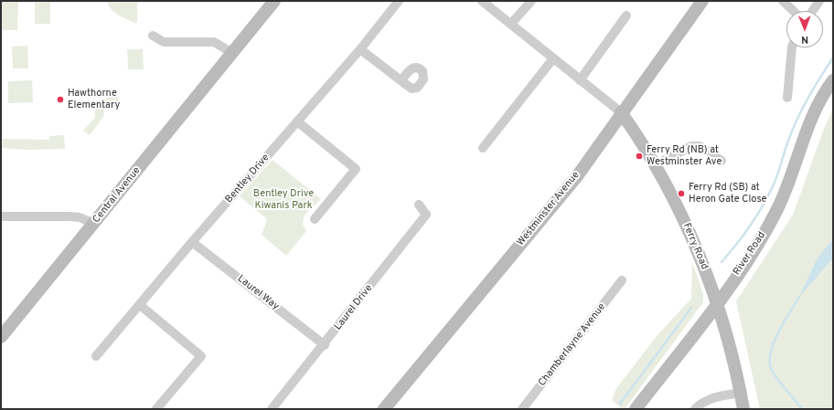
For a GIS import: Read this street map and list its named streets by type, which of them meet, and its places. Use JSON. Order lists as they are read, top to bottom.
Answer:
{
  "streets": {
    "street": [
      "Bentley Drive",
      "Central Avenue",
      "Westminster Avenue",
      "Ferry Road",
      "River Road",
      "Laurel Way",
      "Laurel Drive",
      "Chamberlayne Avenue"
    ]
  },
  "crossings": [
    ["Bentley Drive", "Laurel Way"],
    ["Westminster Avenue", "Ferry Road"],
    ["Ferry Road", "River Road"],
    ["Laurel Way", "Laurel Drive"]
  ],
  "parks": ["Bentley Drive Kiwanis Park"],
  "places": ["Hawthorne Elementary", "Ferry Rd (NB) at Westminster Ave", "Ferry Rd (SB) at Heron Gate Close"],
  "north": "bottom"
}
